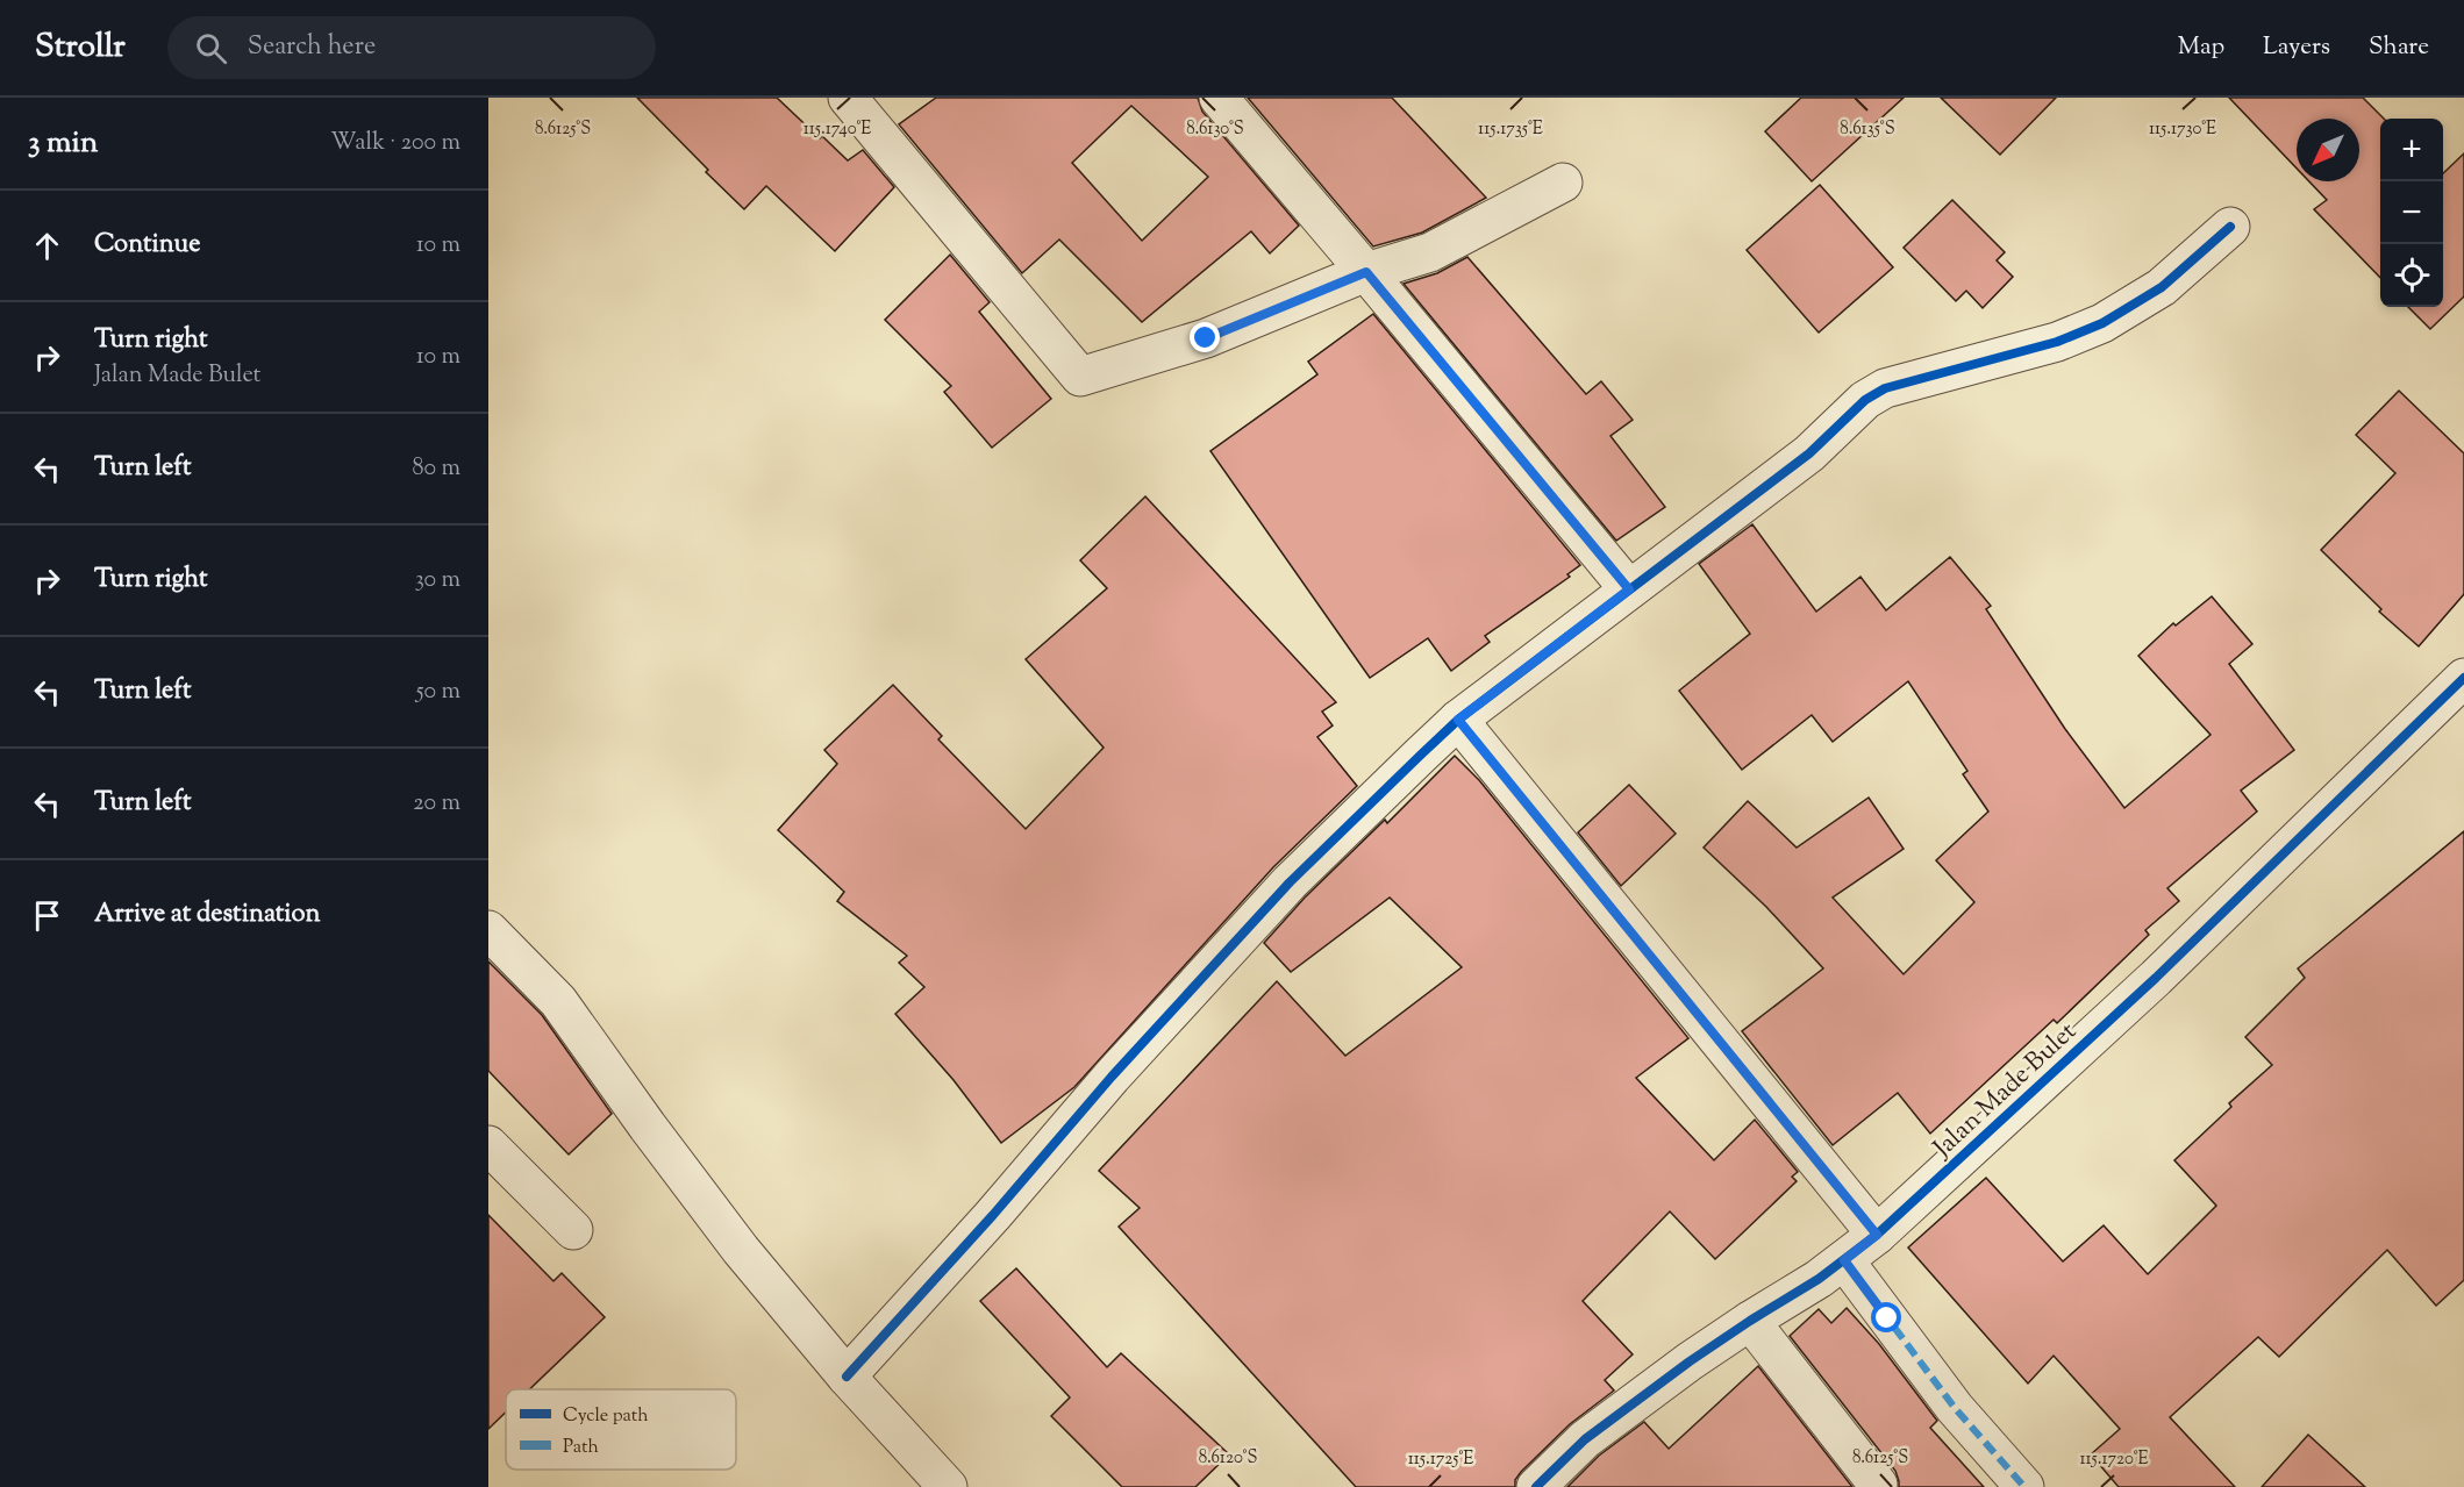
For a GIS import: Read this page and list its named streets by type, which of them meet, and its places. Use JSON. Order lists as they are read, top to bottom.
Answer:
{
  "streets": {
    "street": ["Jalan Made Bulet"]
  },
  "legend": ["Cycle path", "Path"],
  "north": "bottom left",
  "page": {
    "header": "Strollr",
    "search": "Search here",
    "nav": ["Map", "Layers", "Share"],
    "heading": ["3 min", "Walk · 200 m"],
    "map_buttons": ["+", "−"],
    "list": [
      ["Continue", "10 m"],
      ["Turn right", "Jalan Made Bulet", "10 m"],
      ["Turn left", "80 m"],
      ["Turn right", "30 m"],
      ["Turn left", "50 m"],
      ["Turn left", "20 m"],
      "Arrive at destination"
    ]
  },
  "coordinates": [
    "115.1740°E",
    "115.1735°E",
    "115.1730°E",
    "8.6125°S",
    "8.6130°S",
    "8.6135°S",
    "8.6120°S",
    "115.1725°E",
    "115.1720°E"
  ]
}
